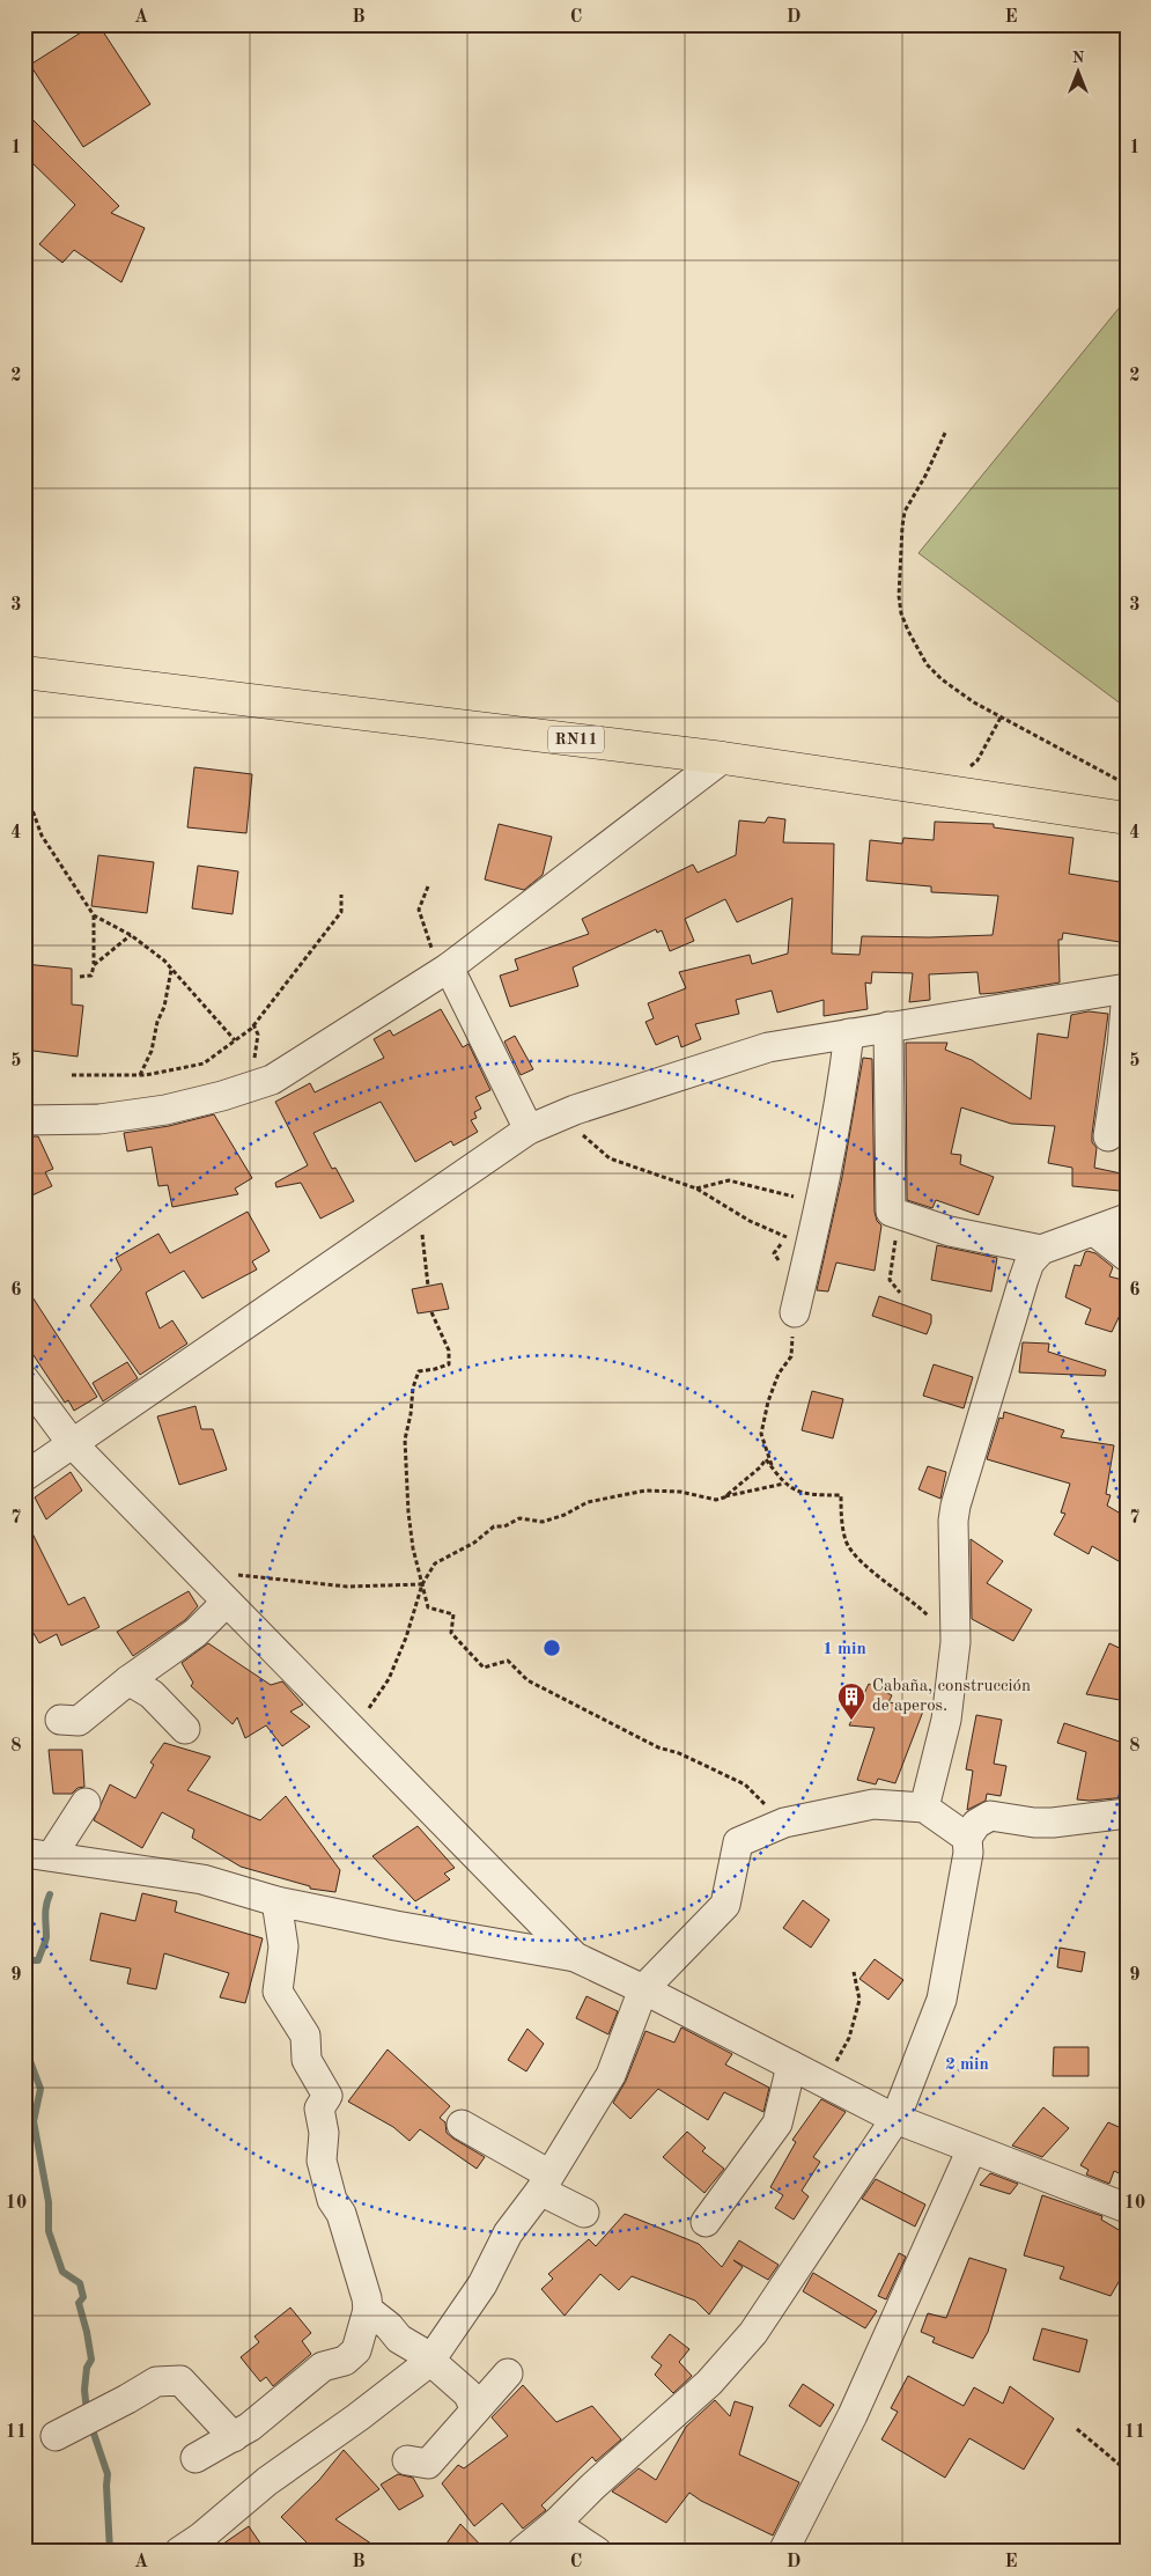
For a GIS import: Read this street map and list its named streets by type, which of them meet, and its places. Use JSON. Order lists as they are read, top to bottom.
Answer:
{
  "streets": {
    "main road": ["RN11"]
  },
  "places": {
    "building": ["Cabaña, construcción de aperos."]
  },
  "north": "top",
  "grid": {
    "columns": [
      "A",
      "B",
      "C",
      "D",
      "E"
    ],
    "rows": [
      "1",
      "2",
      "3",
      "4",
      "5",
      "6",
      "7",
      "8",
      "9",
      "10",
      "11"
    ]
  },
  "rings": ["1 min", "2 min"]
}
